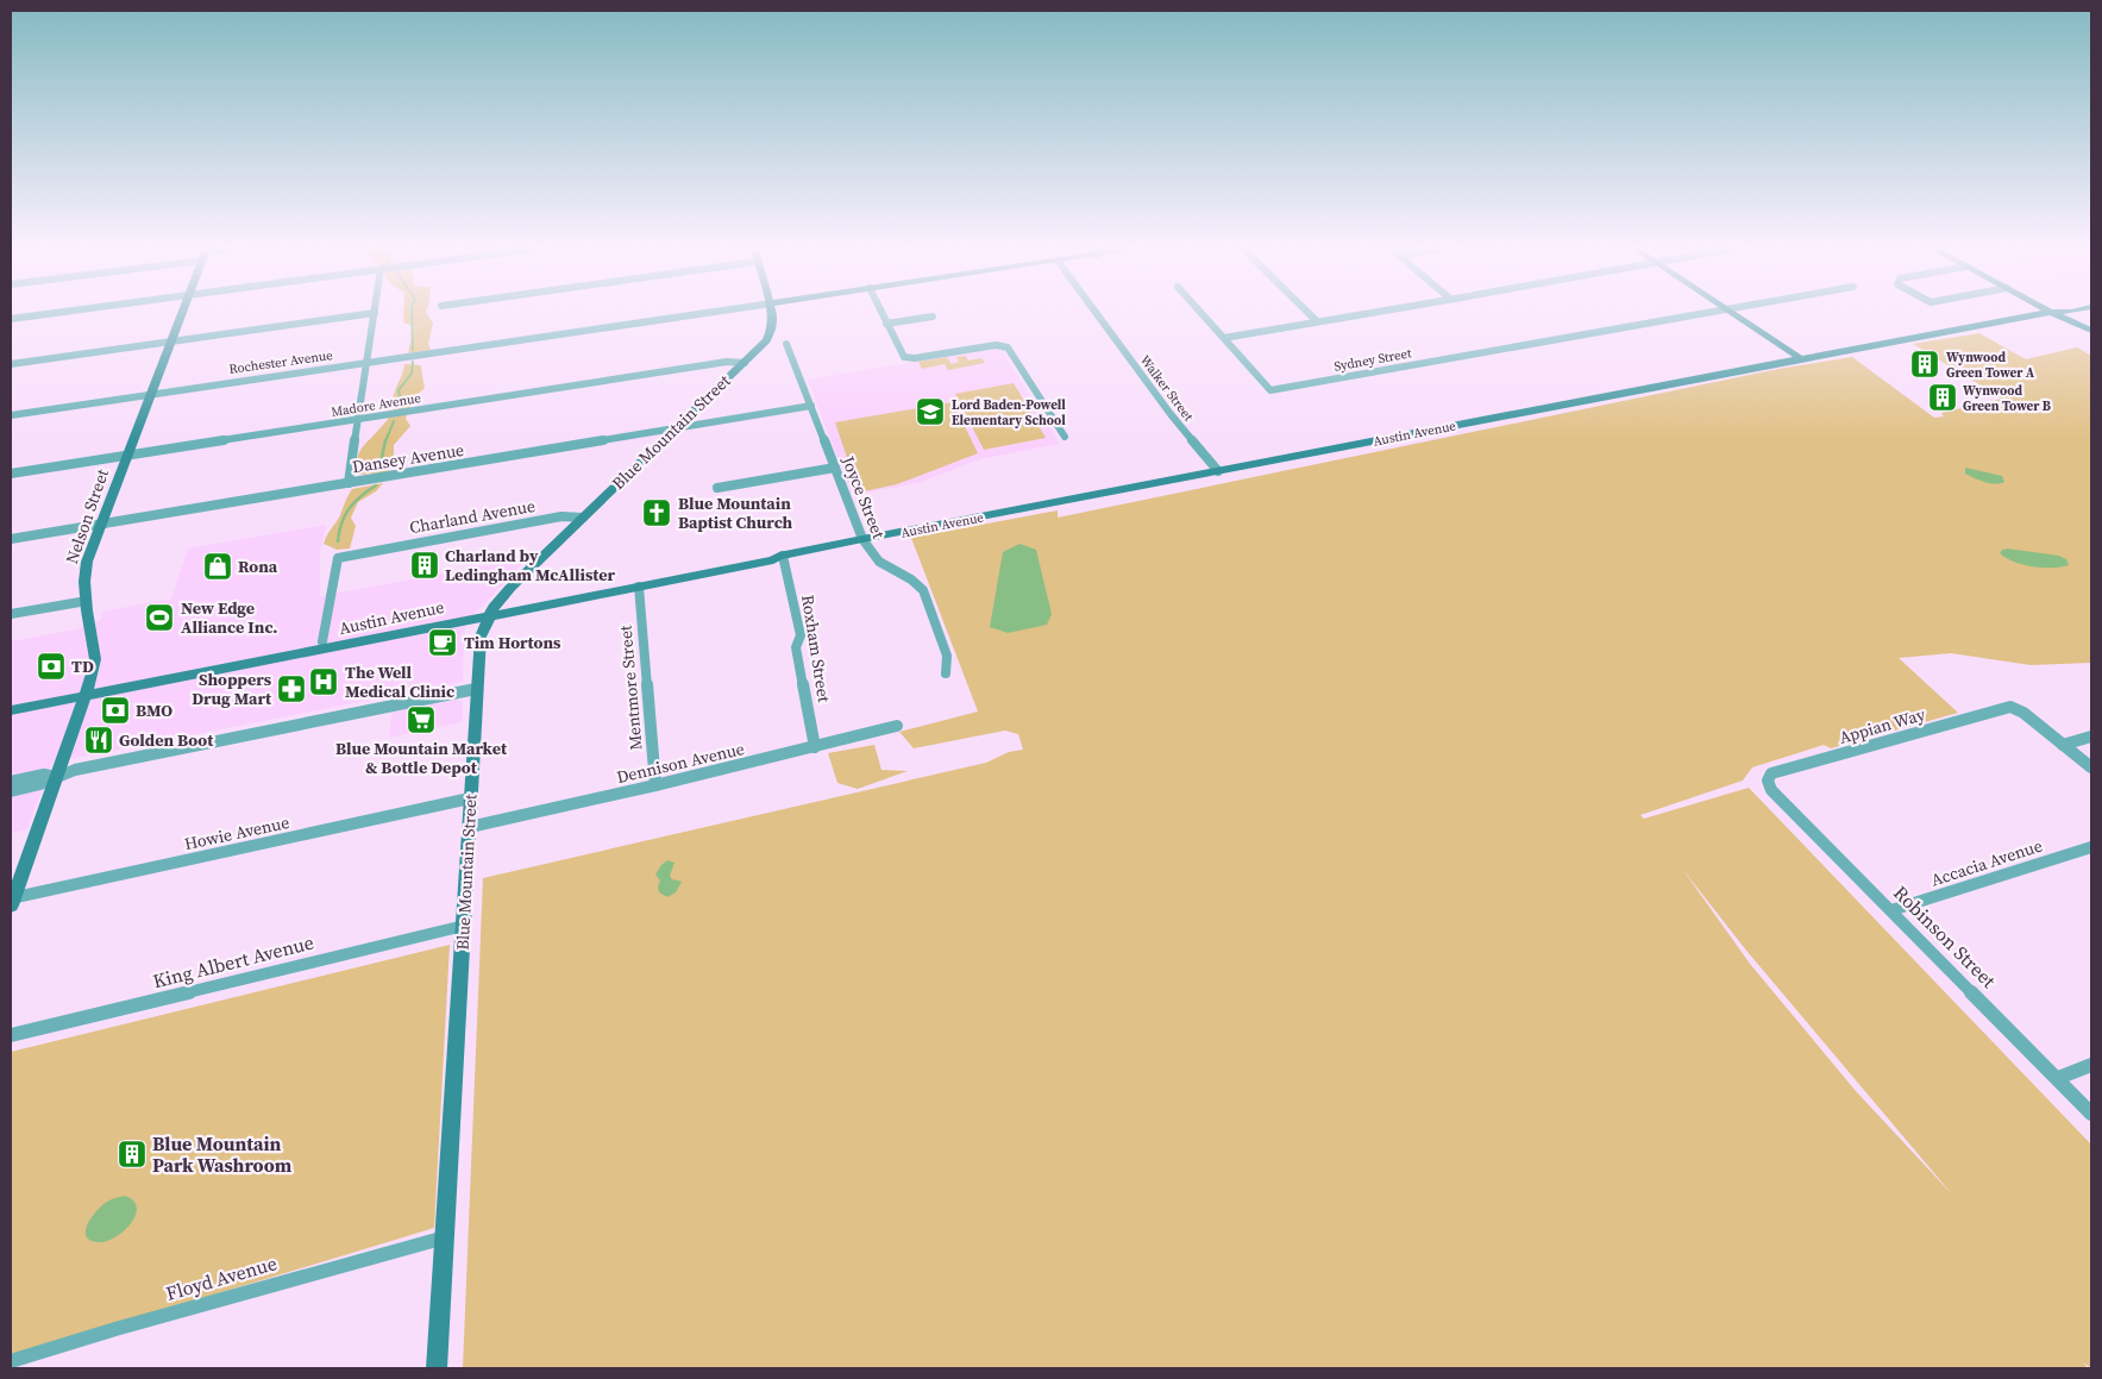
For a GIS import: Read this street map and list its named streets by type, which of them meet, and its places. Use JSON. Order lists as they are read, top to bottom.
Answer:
{
  "streets": {
    "main road": ["Blue Mountain Street", "Austin Avenue", "Nelson Street"],
    "street": [
      "Sydney Street",
      "Rochester Avenue",
      "Walker Street",
      "Madore Avenue",
      "Dansey Avenue",
      "Joyce Street",
      "Charland Avenue",
      "Roxham Street",
      "Mentmore Street",
      "Appian Way",
      "Dennison Avenue",
      "Howie Avenue",
      "Accacia Avenue",
      "Robinson Street",
      "King Albert Avenue",
      "Floyd Avenue"
    ]
  },
  "crossings": [
    ["Rochester Avenue", "Nelson Street"],
    ["Walker Street", "Austin Avenue"],
    ["Madore Avenue", "Blue Mountain Street"],
    ["Madore Avenue", "Nelson Street"],
    ["Blue Mountain Street", "Austin Avenue"],
    ["Blue Mountain Street", "Dansey Avenue"],
    ["Blue Mountain Street", "Charland Avenue"],
    ["Blue Mountain Street", "Dennison Avenue"],
    ["Blue Mountain Street", "Howie Avenue"],
    ["Blue Mountain Street", "King Albert Avenue"],
    ["Blue Mountain Street", "Floyd Avenue"],
    ["Austin Avenue", "Joyce Street"],
    ["Austin Avenue", "Nelson Street"],
    ["Austin Avenue", "Charland Avenue"],
    ["Austin Avenue", "Roxham Street"],
    ["Austin Avenue", "Mentmore Street"],
    ["Dansey Avenue", "Joyce Street"],
    ["Dansey Avenue", "Nelson Street"],
    ["Nelson Street", "Howie Avenue"],
    ["Roxham Street", "Dennison Avenue"],
    ["Mentmore Street", "Dennison Avenue"],
    ["Appian Way", "Robinson Street"],
    ["Accacia Avenue", "Robinson Street"]
  ],
  "places": {
    "building": [
      "Wynwood Green Tower A",
      "Wynwood Green Tower B",
      "Charland by Ledingham McAllister",
      "Blue Mountain Park Washroom"
    ],
    "school or university": ["Lord Baden-Powell Elementary School"],
    "church": ["Blue Mountain Baptist Church"],
    "shop": ["Rona"],
    "sports": ["New Edge Alliance Inc."],
    "cafe": ["Tim Hortons"],
    "bank": ["TD", "BMO"],
    "hospital": ["The Well Medical Clinic"],
    "pharmacy": ["Shoppers Drug Mart"],
    "supermarket": ["Blue Mountain Market & Bottle Depot"],
    "restaurant": ["Golden Boot"]
  }
}
